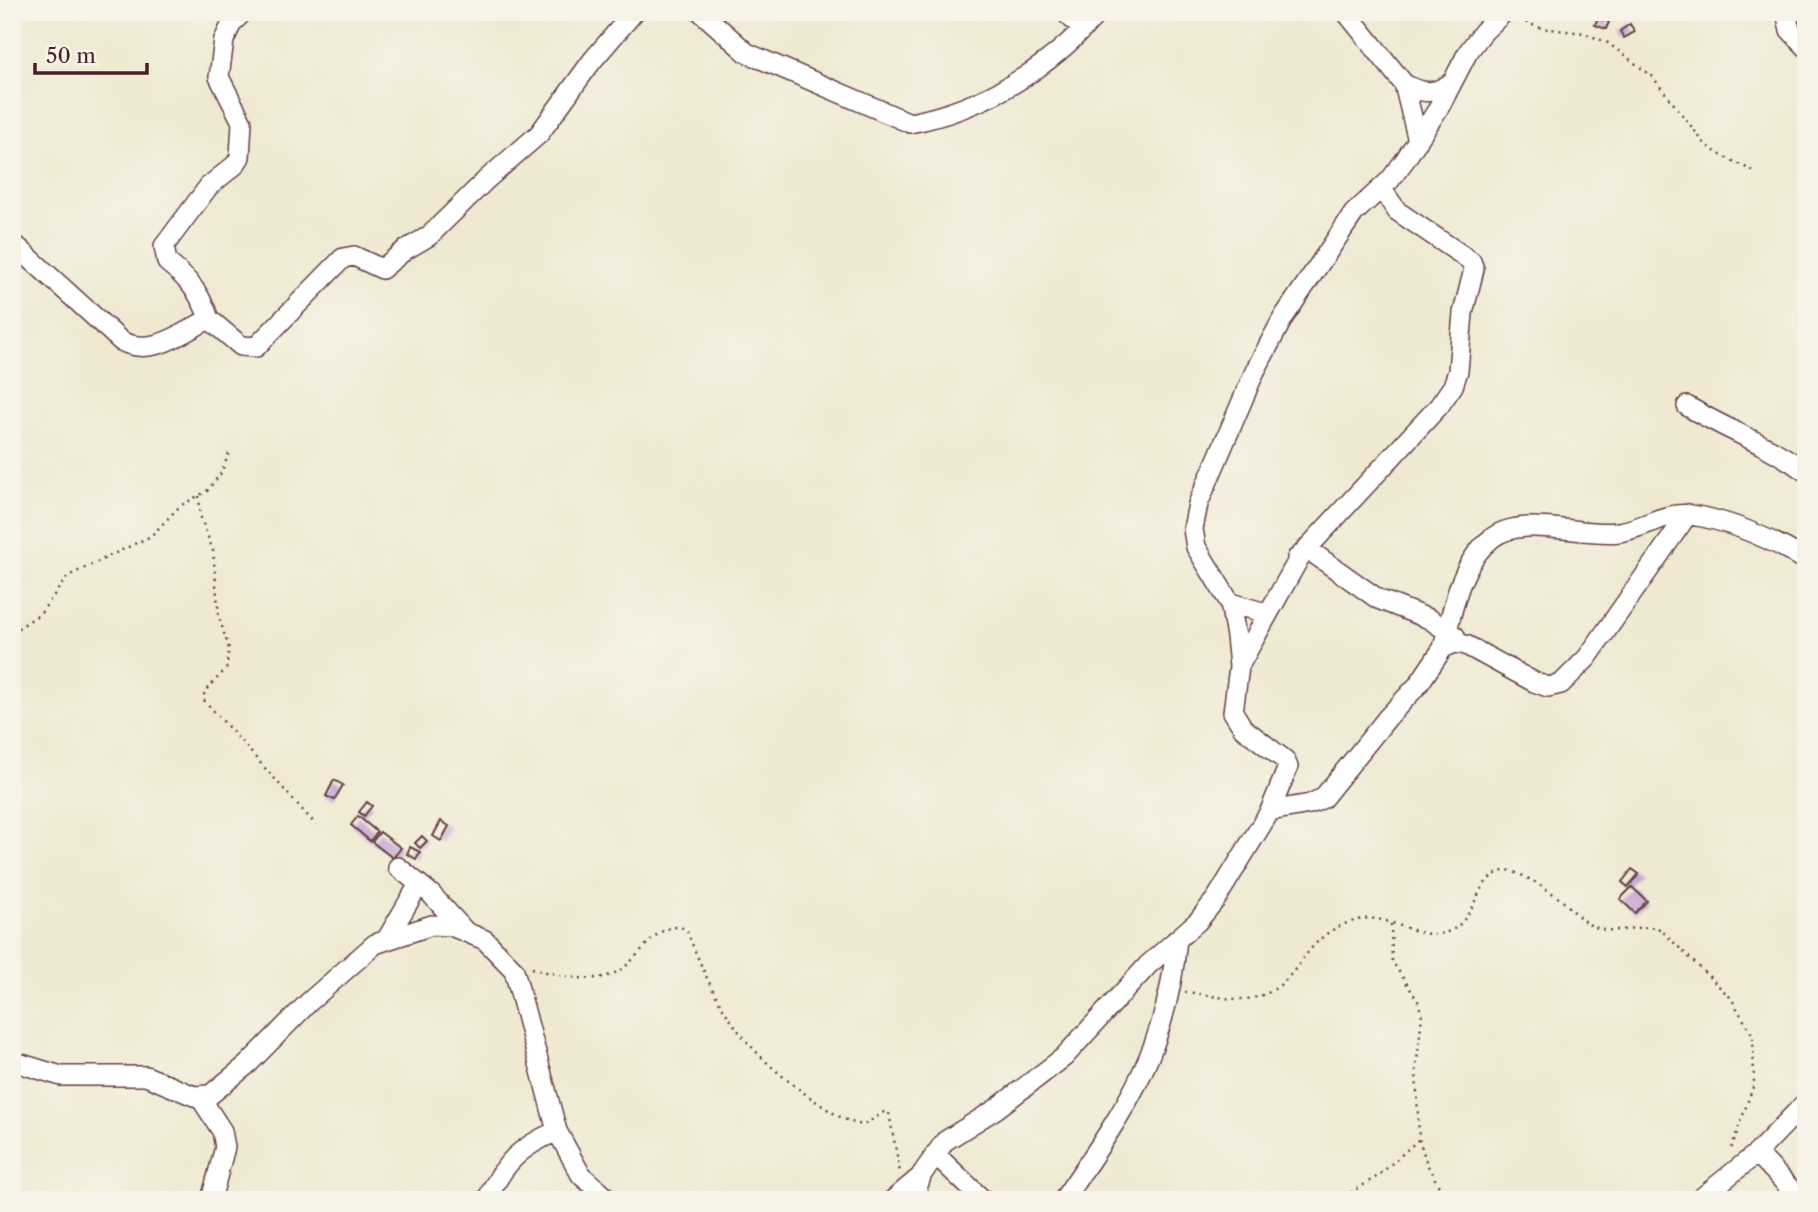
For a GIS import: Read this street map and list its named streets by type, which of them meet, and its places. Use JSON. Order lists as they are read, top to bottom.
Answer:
{
  "scale_bar": "50 m"
}
